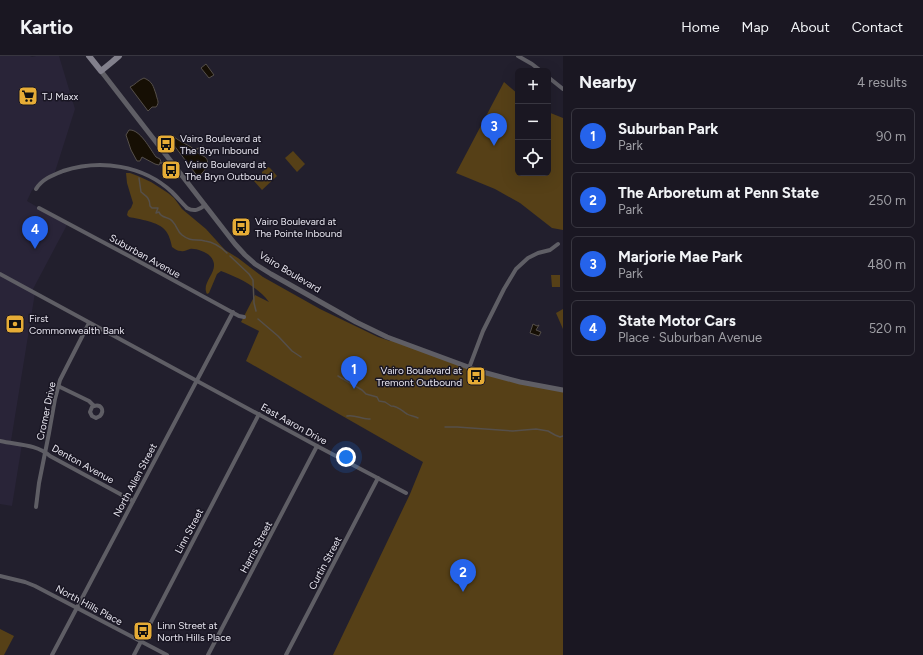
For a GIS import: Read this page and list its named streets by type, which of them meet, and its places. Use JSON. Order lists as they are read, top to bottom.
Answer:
{
  "streets": {
    "main road": ["Vairo Boulevard"],
    "street": [
      "Suburban Avenue",
      "Cromer Drive",
      "East Aaron Drive",
      "Denton Avenue",
      "North Allen Street",
      "Linn Street",
      "Harris Street",
      "Curtin Street",
      "North Hills Place"
    ]
  },
  "crossings": [
    ["Suburban Avenue", "North Allen Street"],
    ["Cromer Drive", "East Aaron Drive"],
    ["Cromer Drive", "Denton Avenue"],
    ["East Aaron Drive", "North Allen Street"],
    ["East Aaron Drive", "Linn Street"],
    ["East Aaron Drive", "Harris Street"],
    ["East Aaron Drive", "Curtin Street"],
    ["Denton Avenue", "North Allen Street"],
    ["North Allen Street", "North Hills Place"],
    ["Linn Street", "North Hills Place"]
  ],
  "places": {
    "supermarket": ["TJ Maxx"],
    "bus stop": [
      "Vairo Boulevard at The Bryn Inbound",
      "Vairo Boulevard at The Bryn Outbound",
      "Vairo Boulevard at The Pointe Inbound",
      "Vairo Boulevard at Tremont Outbound",
      "Linn Street at North Hills Place"
    ],
    "bank": ["First Commonwealth Bank"]
  },
  "page": {
    "header": "Kartio",
    "nav": [
      "Home",
      "Map",
      "About",
      "Contact"
    ],
    "heading": ["Nearby", "4 results"],
    "map_buttons": ["+", "−"],
    "list": [
      {
        "mark": "1",
        "name": "Suburban Park",
        "note": "Park",
        "value": "90 m"
      },
      {
        "mark": "2",
        "name": "The Arboretum at Penn State",
        "note": "Park",
        "value": "250 m"
      },
      {
        "mark": "3",
        "name": "Marjorie Mae Park",
        "note": "Park",
        "value": "480 m"
      },
      {
        "mark": "4",
        "name": "State Motor Cars",
        "note": "Place · Suburban Avenue",
        "value": "520 m"
      }
    ],
    "pins": [
      "3",
      "4",
      "1",
      "2"
    ]
  }
}
